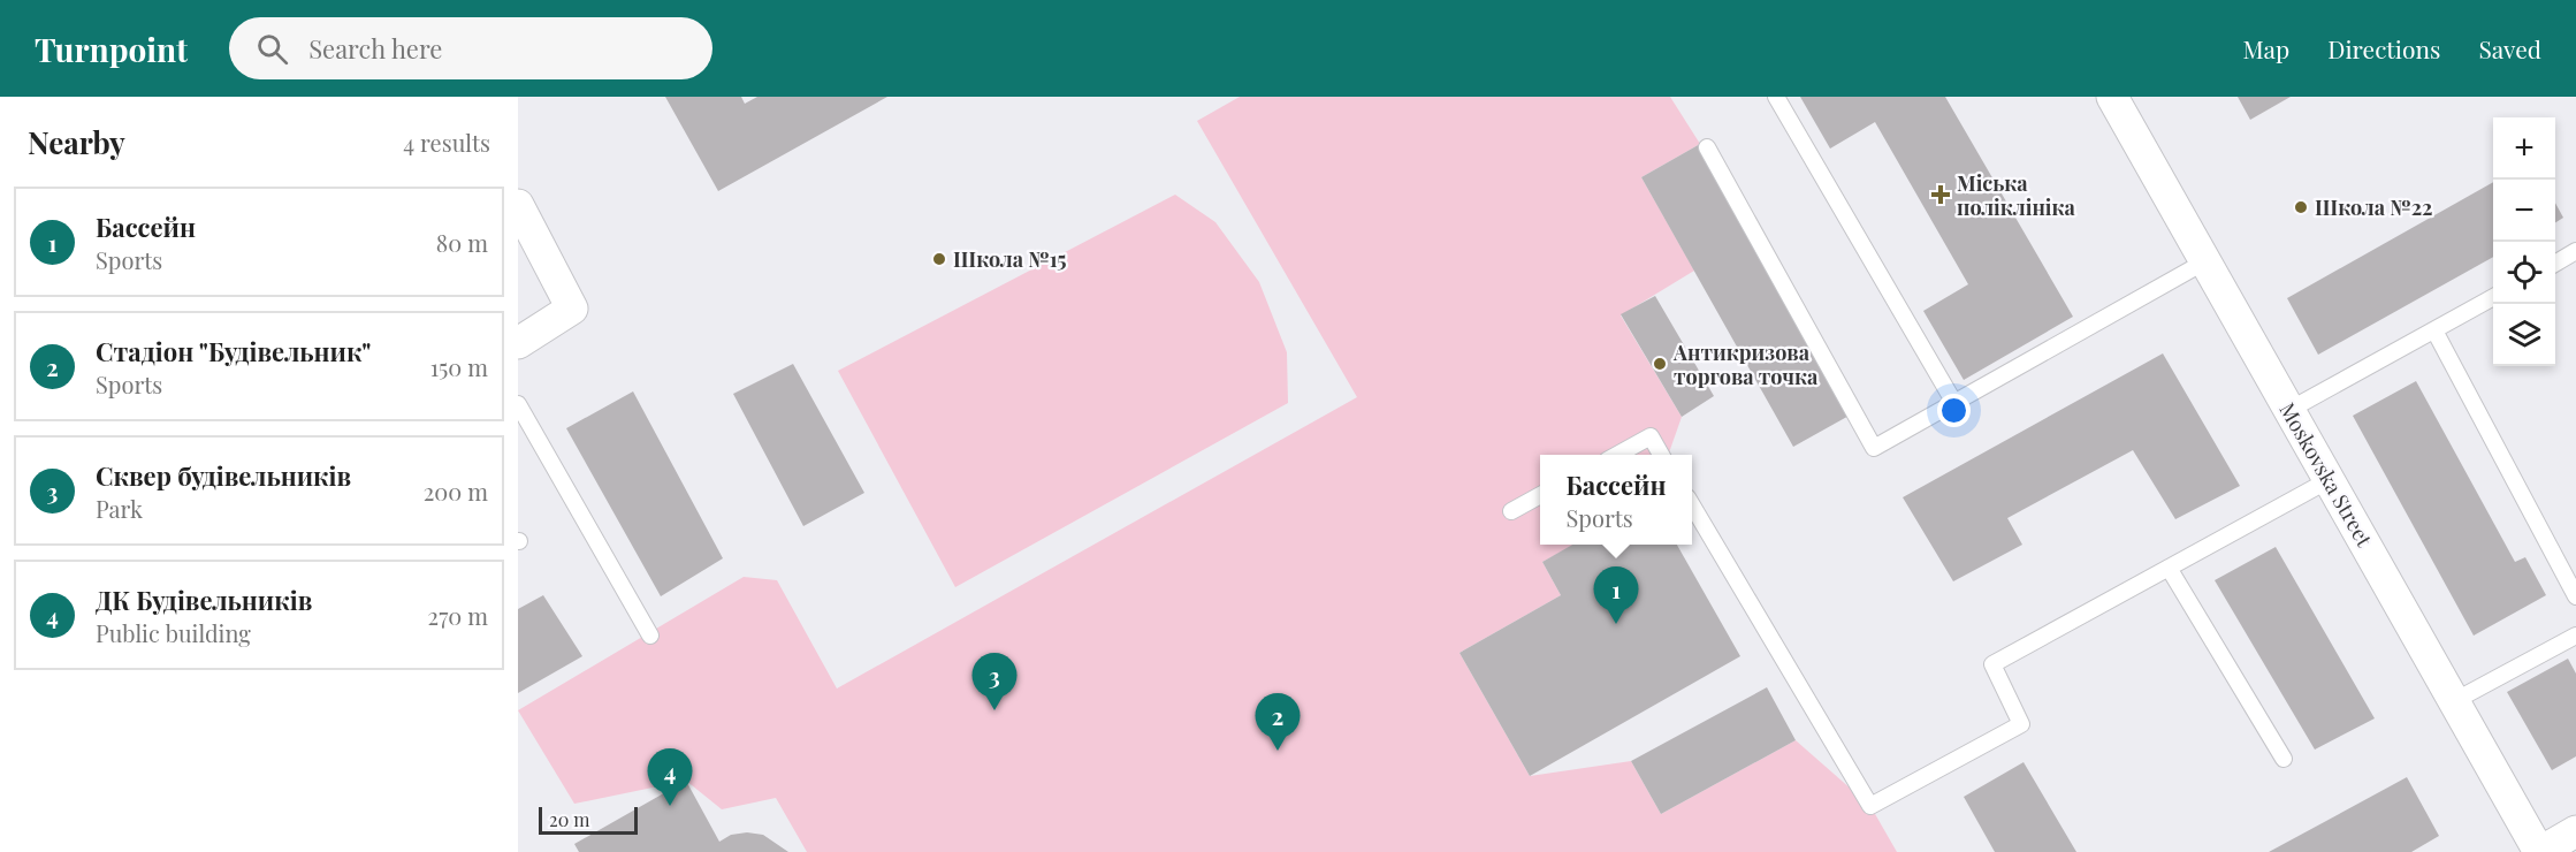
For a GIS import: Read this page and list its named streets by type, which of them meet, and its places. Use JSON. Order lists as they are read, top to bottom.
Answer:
{
  "streets": {
    "street": ["Moskovska Street"]
  },
  "places": {
    "health": ["Міська поліклініка"],
    "other": ["Школа №22", "Школа №15", "Антикризова торгова точка"]
  },
  "scale_bar": "20 m",
  "page": {
    "header": "Turnpoint",
    "search": "Search here",
    "nav": ["Map", "Directions", "Saved"],
    "heading": ["Nearby", "4 results"],
    "map_buttons": ["+", "−"],
    "list": [
      {
        "mark": "1",
        "name": "Бассейн",
        "note": "Sports",
        "value": "80 m"
      },
      {
        "mark": "2",
        "name": "Стадіон \"Будівельник\"",
        "note": "Sports",
        "value": "150 m"
      },
      {
        "mark": "3",
        "name": "Сквер будівельників",
        "note": "Park",
        "value": "200 m"
      },
      {
        "mark": "4",
        "name": "ДК Будівельників",
        "note": "Public building",
        "value": "270 m"
      }
    ],
    "popup": ["Бассейн", "Sports"],
    "pins": [
      "1",
      "3",
      "2",
      "4"
    ],
    "scale": "20 m"
  }
}
